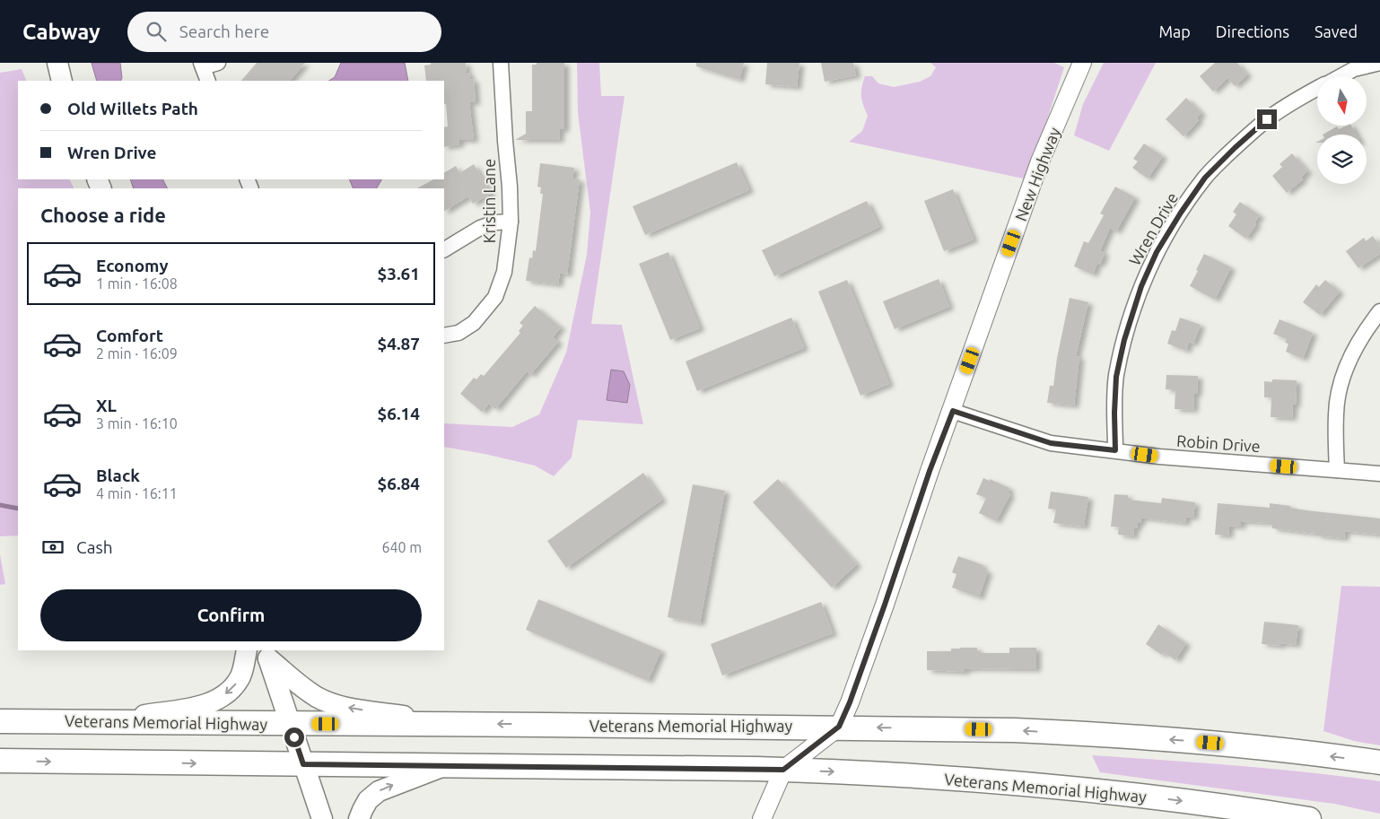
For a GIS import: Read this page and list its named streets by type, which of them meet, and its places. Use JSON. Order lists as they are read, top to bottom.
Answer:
{
  "streets": {
    "highway": ["Veterans Memorial Highway"],
    "street": [
      "New Highway",
      "Kristin Lane",
      "Wren Drive",
      "Robin Drive"
    ]
  },
  "crossings": [
    ["New Highway", "Robin Drive"],
    ["New Highway", "Veterans Memorial Highway"],
    ["Wren Drive", "Robin Drive"]
  ],
  "north": "bottom",
  "page": {
    "header": "Cabway",
    "search": "Search here",
    "nav": ["Map", "Directions", "Saved"],
    "banner": ["Old Willets Path", "Wren Drive"],
    "heading": "Choose a ride",
    "list": [
      {
        "name": "Economy",
        "note": "1 min · 16:08",
        "value": "$3.61"
      },
      {
        "name": "Comfort",
        "note": "2 min · 16:09",
        "value": "$4.87"
      },
      {
        "name": "XL",
        "note": "3 min · 16:10",
        "value": "$6.14"
      },
      {
        "name": "Black",
        "note": "4 min · 16:11",
        "value": "$6.84"
      }
    ],
    "pay": ["Cash", "640 m"],
    "buttons": "Confirm"
  }
}
